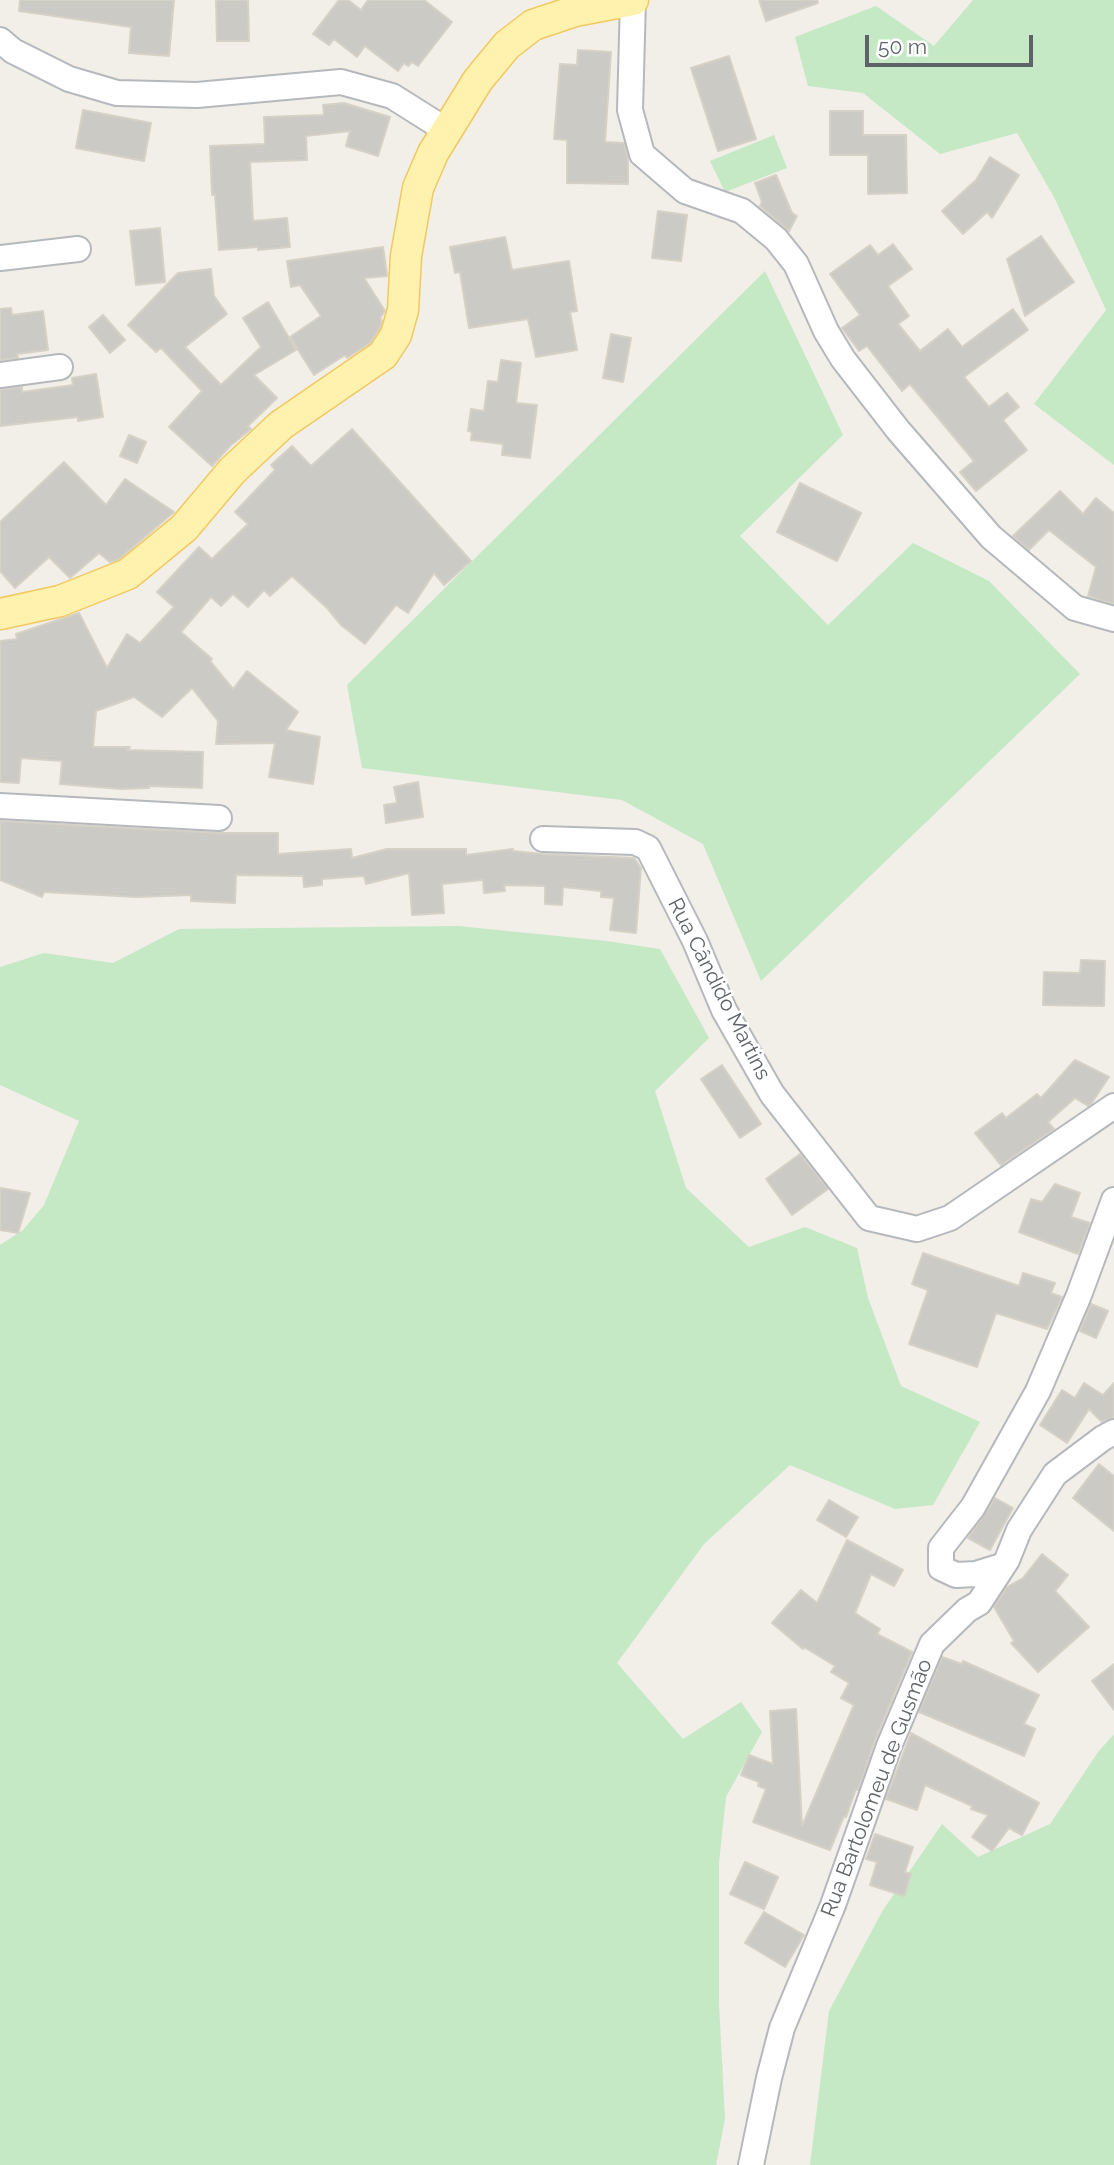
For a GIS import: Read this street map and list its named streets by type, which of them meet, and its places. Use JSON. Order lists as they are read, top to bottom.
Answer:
{
  "streets": {
    "street": ["Rua Cândido Martins", "Rua Bartolomeu de Gusmão"]
  },
  "scale_bar": "50 m"
}
